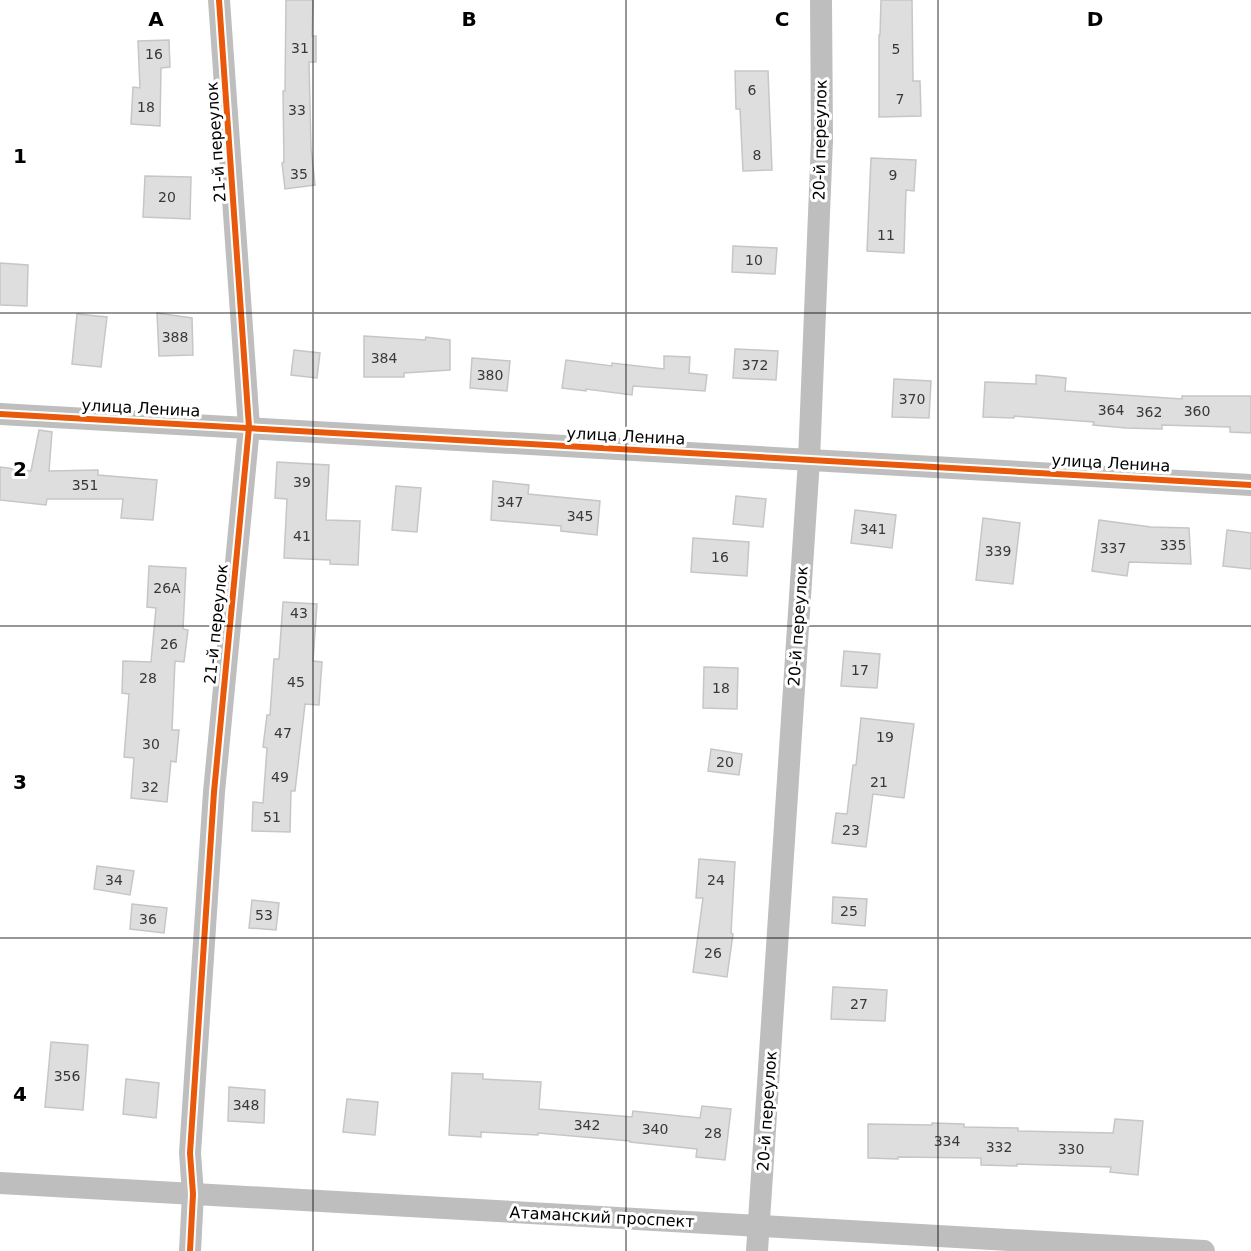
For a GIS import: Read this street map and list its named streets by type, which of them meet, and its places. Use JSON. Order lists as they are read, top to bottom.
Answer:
{
  "streets": {
    "street": [
      "20-й переулок",
      "21-й переулок",
      "улица Ленина",
      "Атаманский проспект"
    ]
  },
  "crossings": [
    ["20-й переулок", "улица Ленина"],
    ["20-й переулок", "Атаманский проспект"],
    ["21-й переулок", "улица Ленина"],
    ["21-й переулок", "Атаманский проспект"]
  ],
  "house_numbers": [
    "31",
    "5",
    "16",
    "6",
    "7",
    "18",
    "33",
    "8",
    "35",
    "9",
    "20",
    "11",
    "10",
    "388",
    "384",
    "372",
    "380",
    "370",
    "364",
    "360",
    "362",
    "39",
    "351",
    "347",
    "345",
    "341",
    "41",
    "335",
    "337",
    "339",
    "16",
    "26А",
    "43",
    "26",
    "17",
    "28",
    "45",
    "18",
    "47",
    "19",
    "30",
    "20",
    "49",
    "21",
    "32",
    "51",
    "23",
    "34",
    "24",
    "25",
    "53",
    "36",
    "26",
    "27",
    "356",
    "348",
    "342",
    "340",
    "28",
    "334",
    "332",
    "330"
  ],
  "grid": {
    "columns": [
      "A",
      "B",
      "C",
      "D"
    ],
    "rows": [
      "1",
      "2",
      "3",
      "4"
    ]
  }
}
